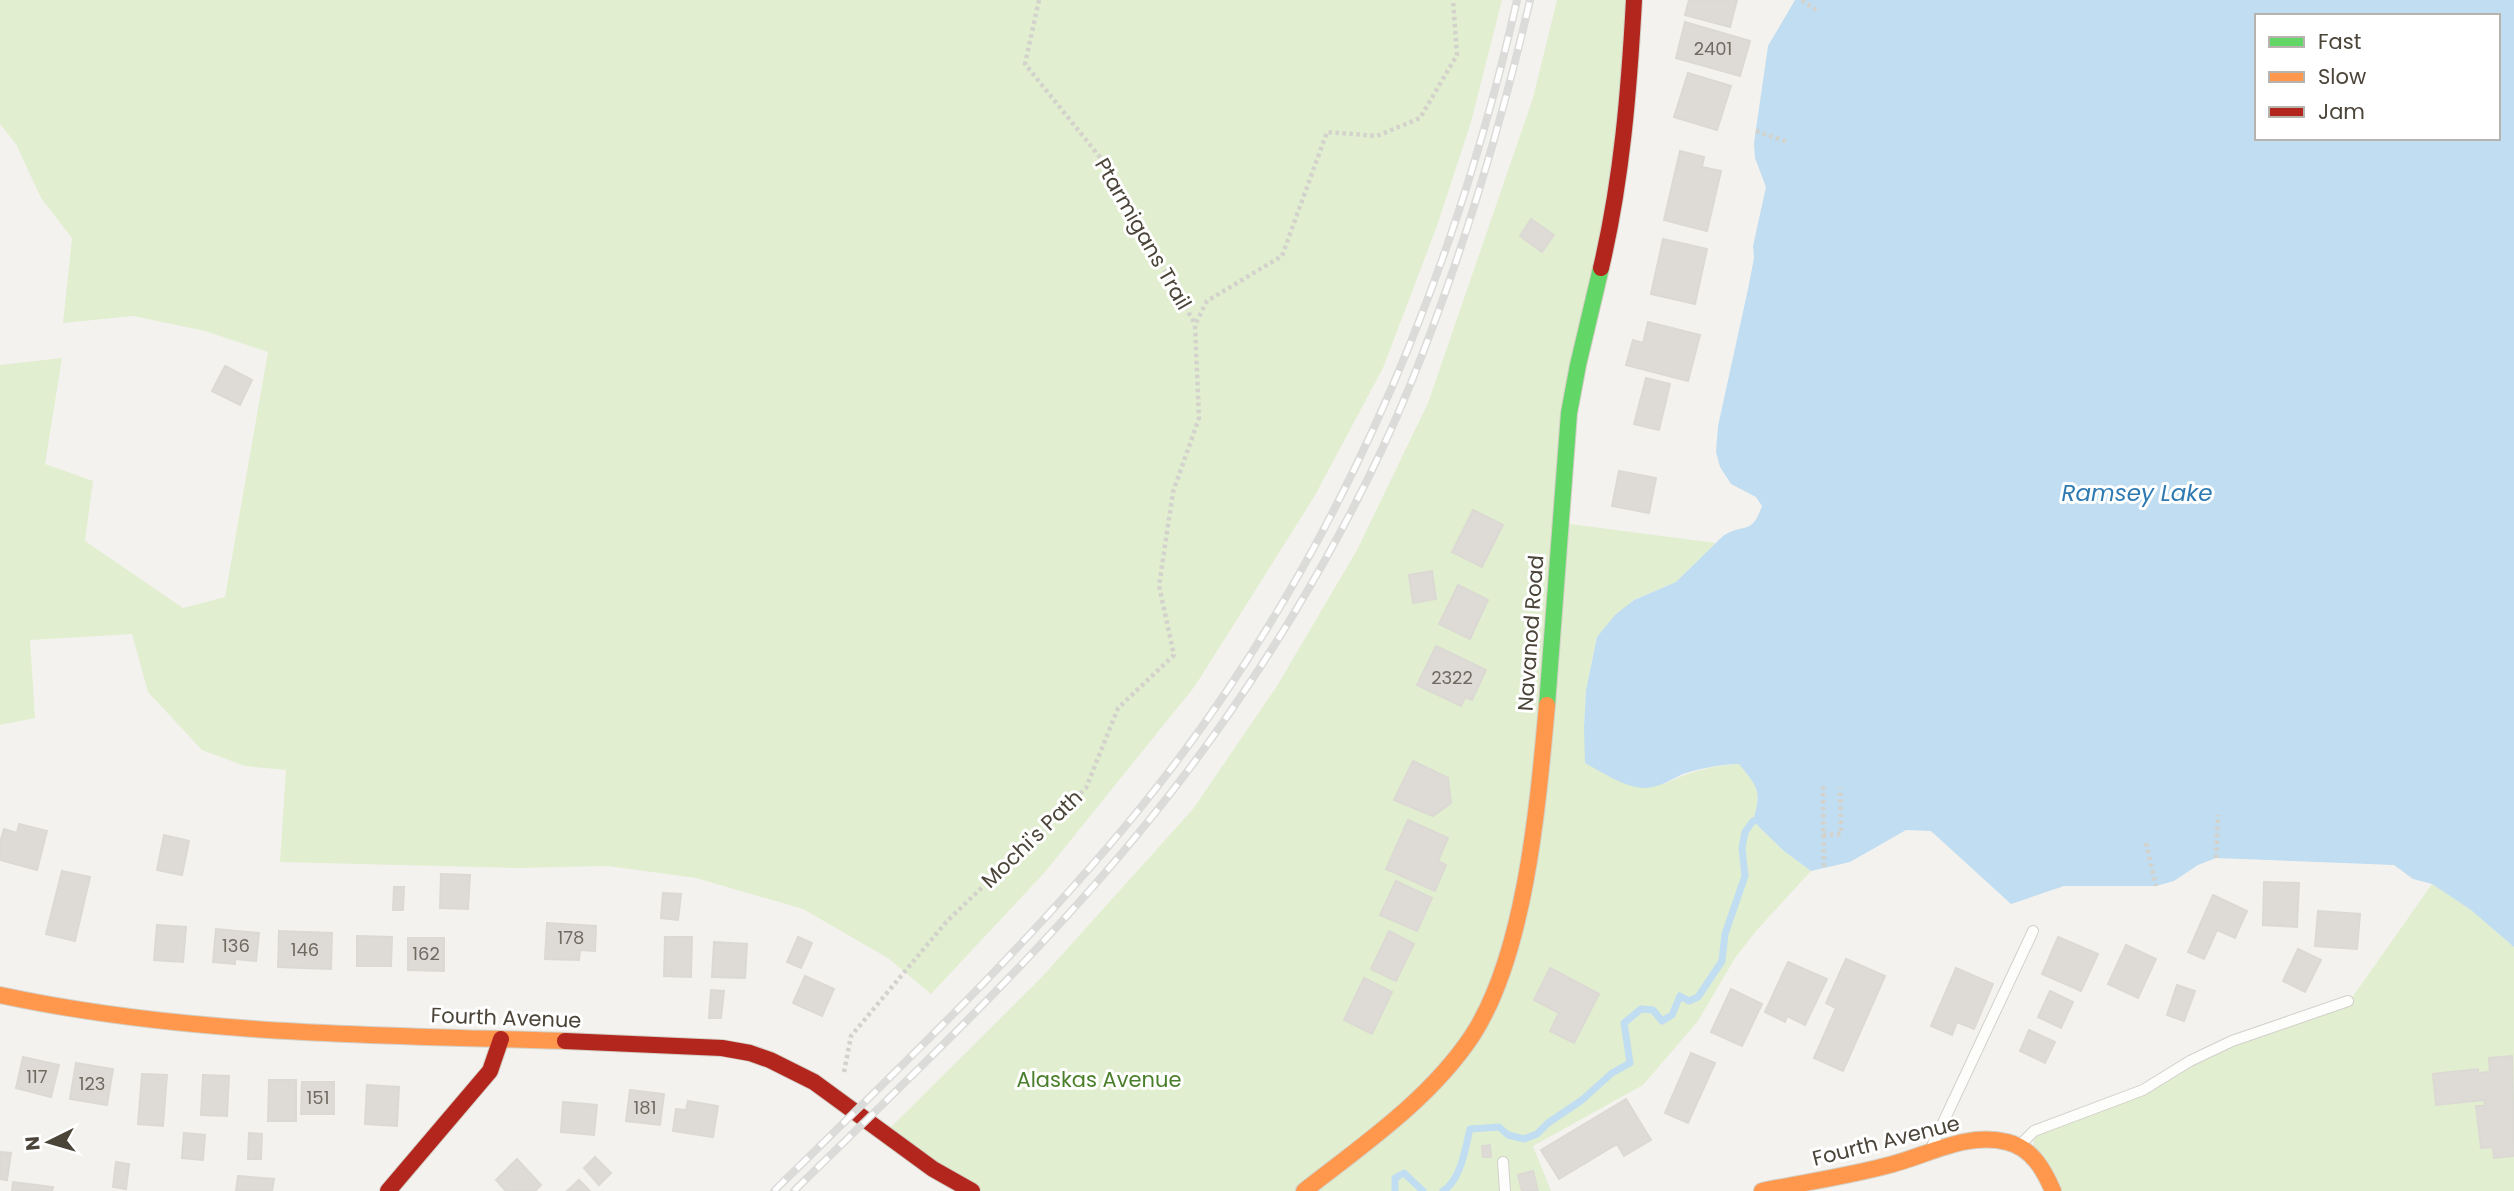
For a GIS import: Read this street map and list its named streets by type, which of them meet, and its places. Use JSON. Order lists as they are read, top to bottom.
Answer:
{
  "streets": {
    "street": ["Navanod Road", "Fourth Avenue"],
    "path": ["Ptarmigans Trail", "Mochi's Path"]
  },
  "crossings": [
    ["Ptarmigans Trail", "Mochi's Path"],
    ["Mochi's Path", "Fourth Avenue"]
  ],
  "water": ["Ramsey Lake"],
  "parks": ["Alaskas Avenue"],
  "house_numbers": [
    "2401",
    "2322",
    "178",
    "136",
    "146",
    "162",
    "117",
    "123",
    "151",
    "181"
  ],
  "legend": ["Fast", "Slow", "Jam"],
  "north": "left"
}
